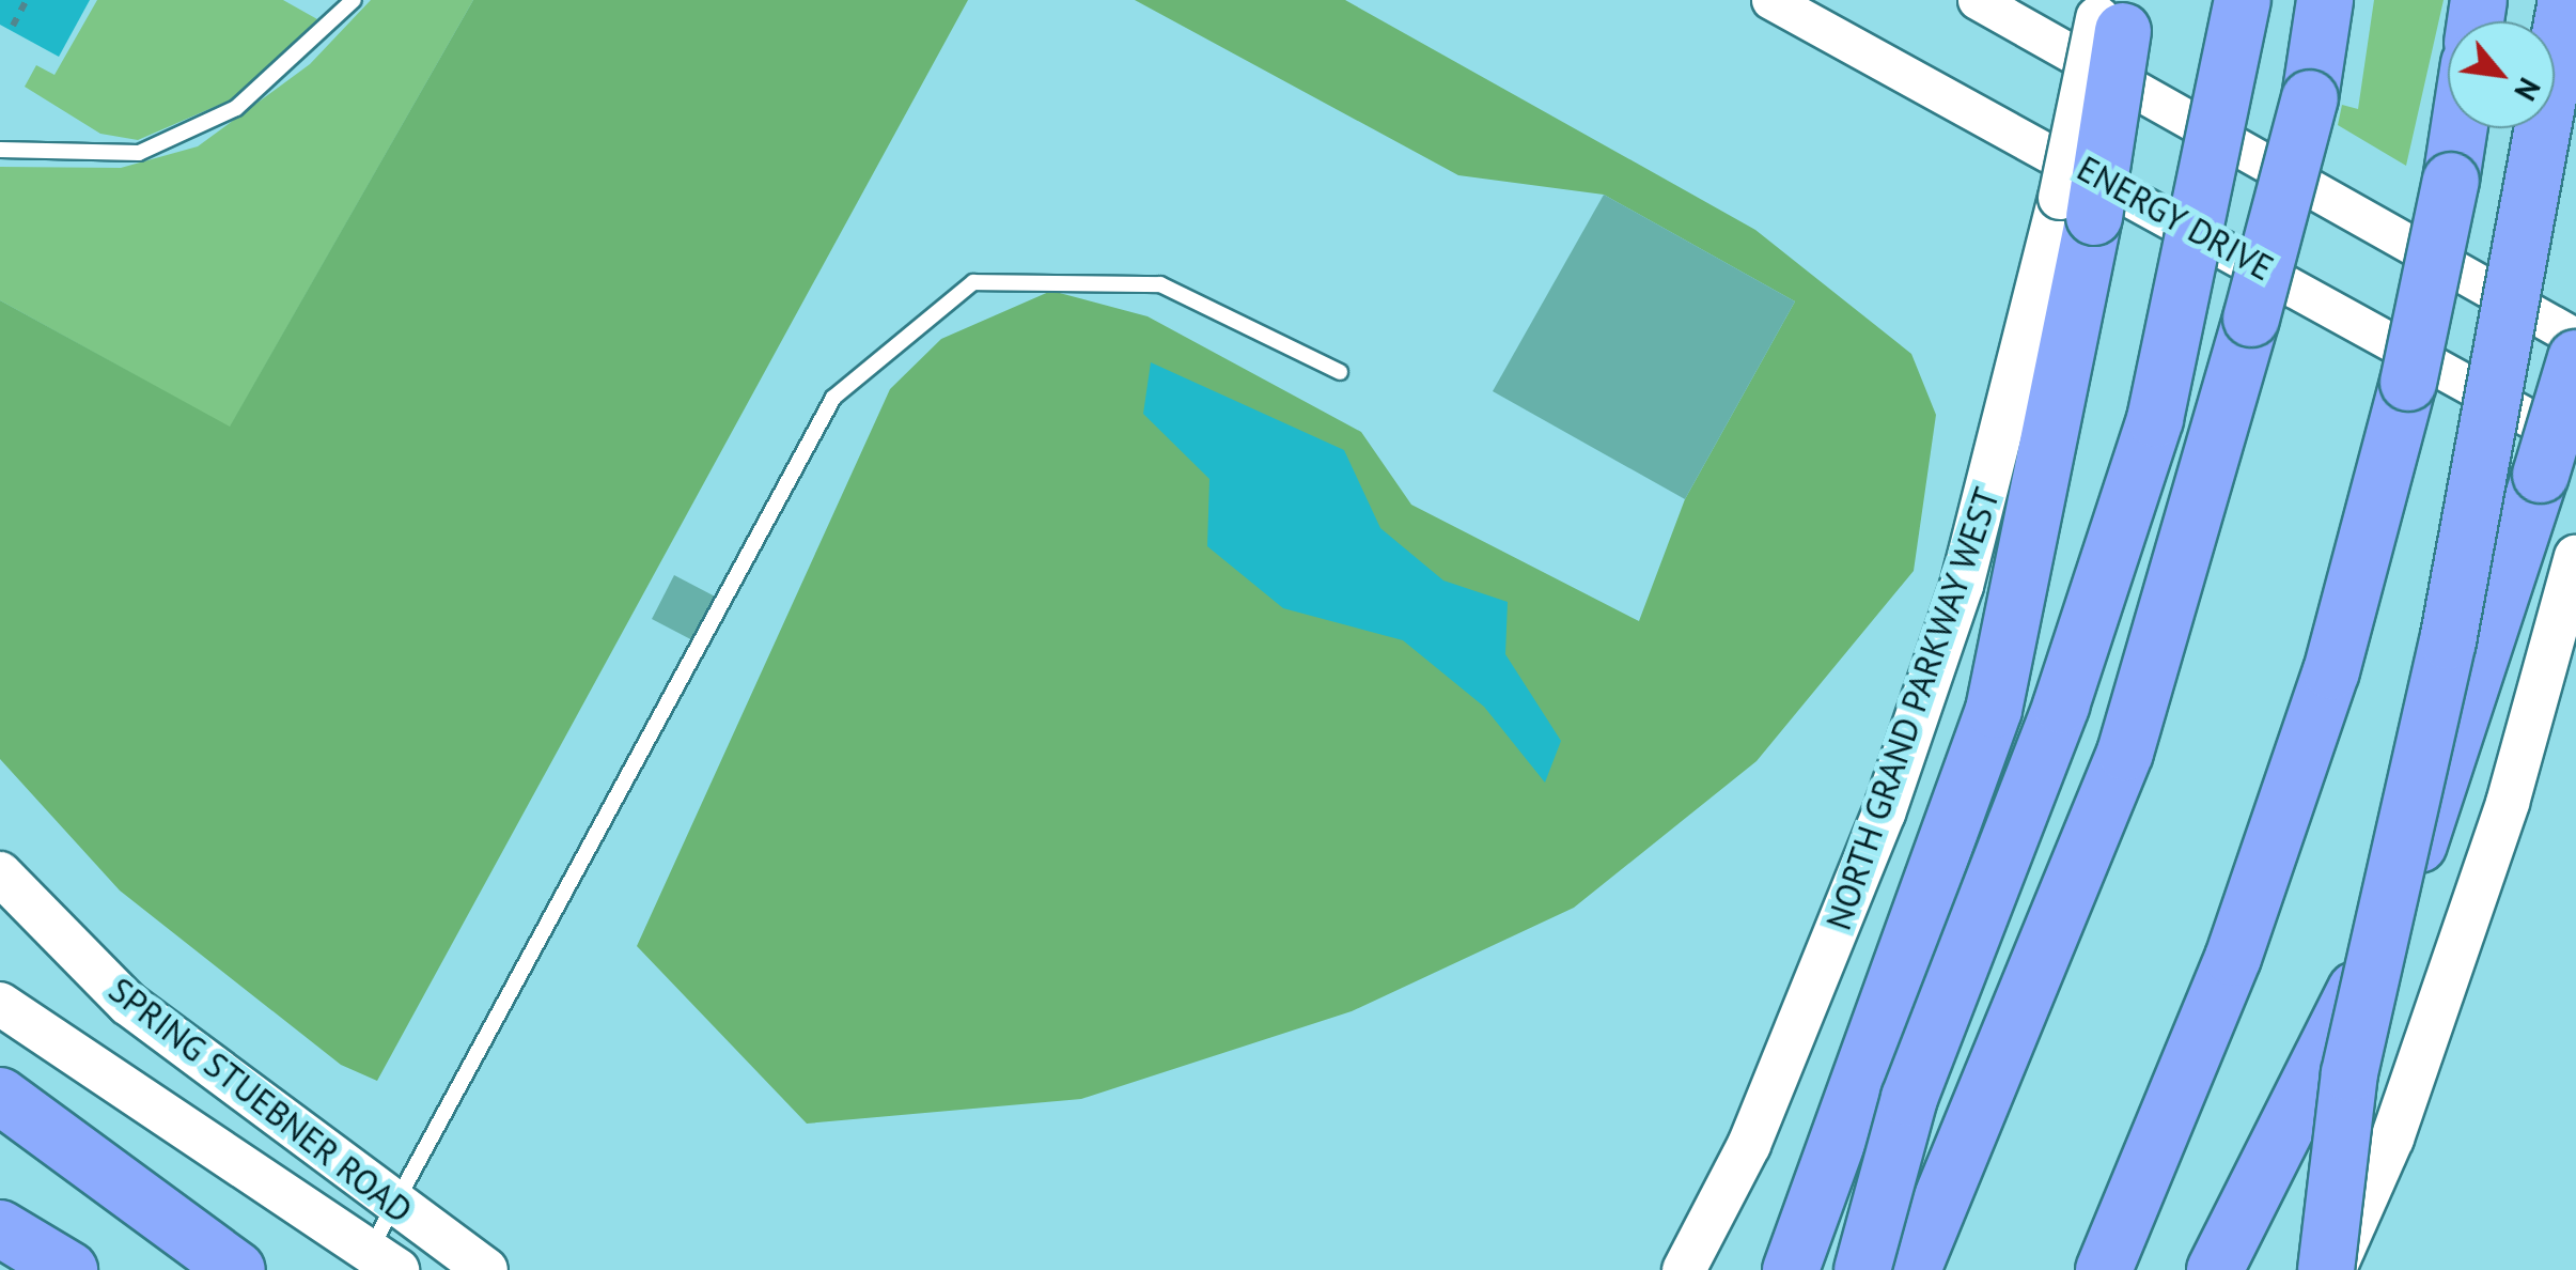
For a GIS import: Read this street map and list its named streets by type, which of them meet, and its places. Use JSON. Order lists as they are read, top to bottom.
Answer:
{
  "streets": {
    "main road": ["NORTH GRAND PARKWAY WEST", "SPRING STUEBNER ROAD"],
    "street": ["ENERGY DRIVE"]
  },
  "north": "bottom right"
}
